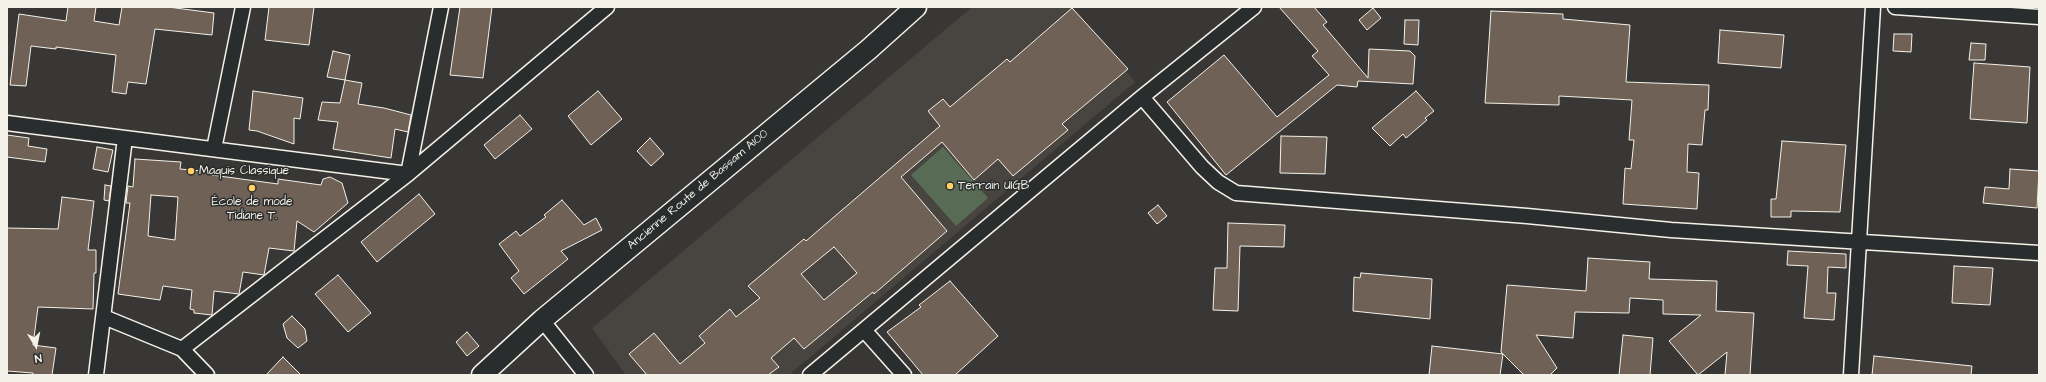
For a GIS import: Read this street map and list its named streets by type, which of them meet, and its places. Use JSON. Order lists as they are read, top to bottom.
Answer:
{
  "streets": {
    "main road": ["Ancienne Route de Bassam A100"]
  },
  "places": ["Maquis Classique", "Terrain UIGB", "École de mode Tidiane T."],
  "north": "bottom"
}
